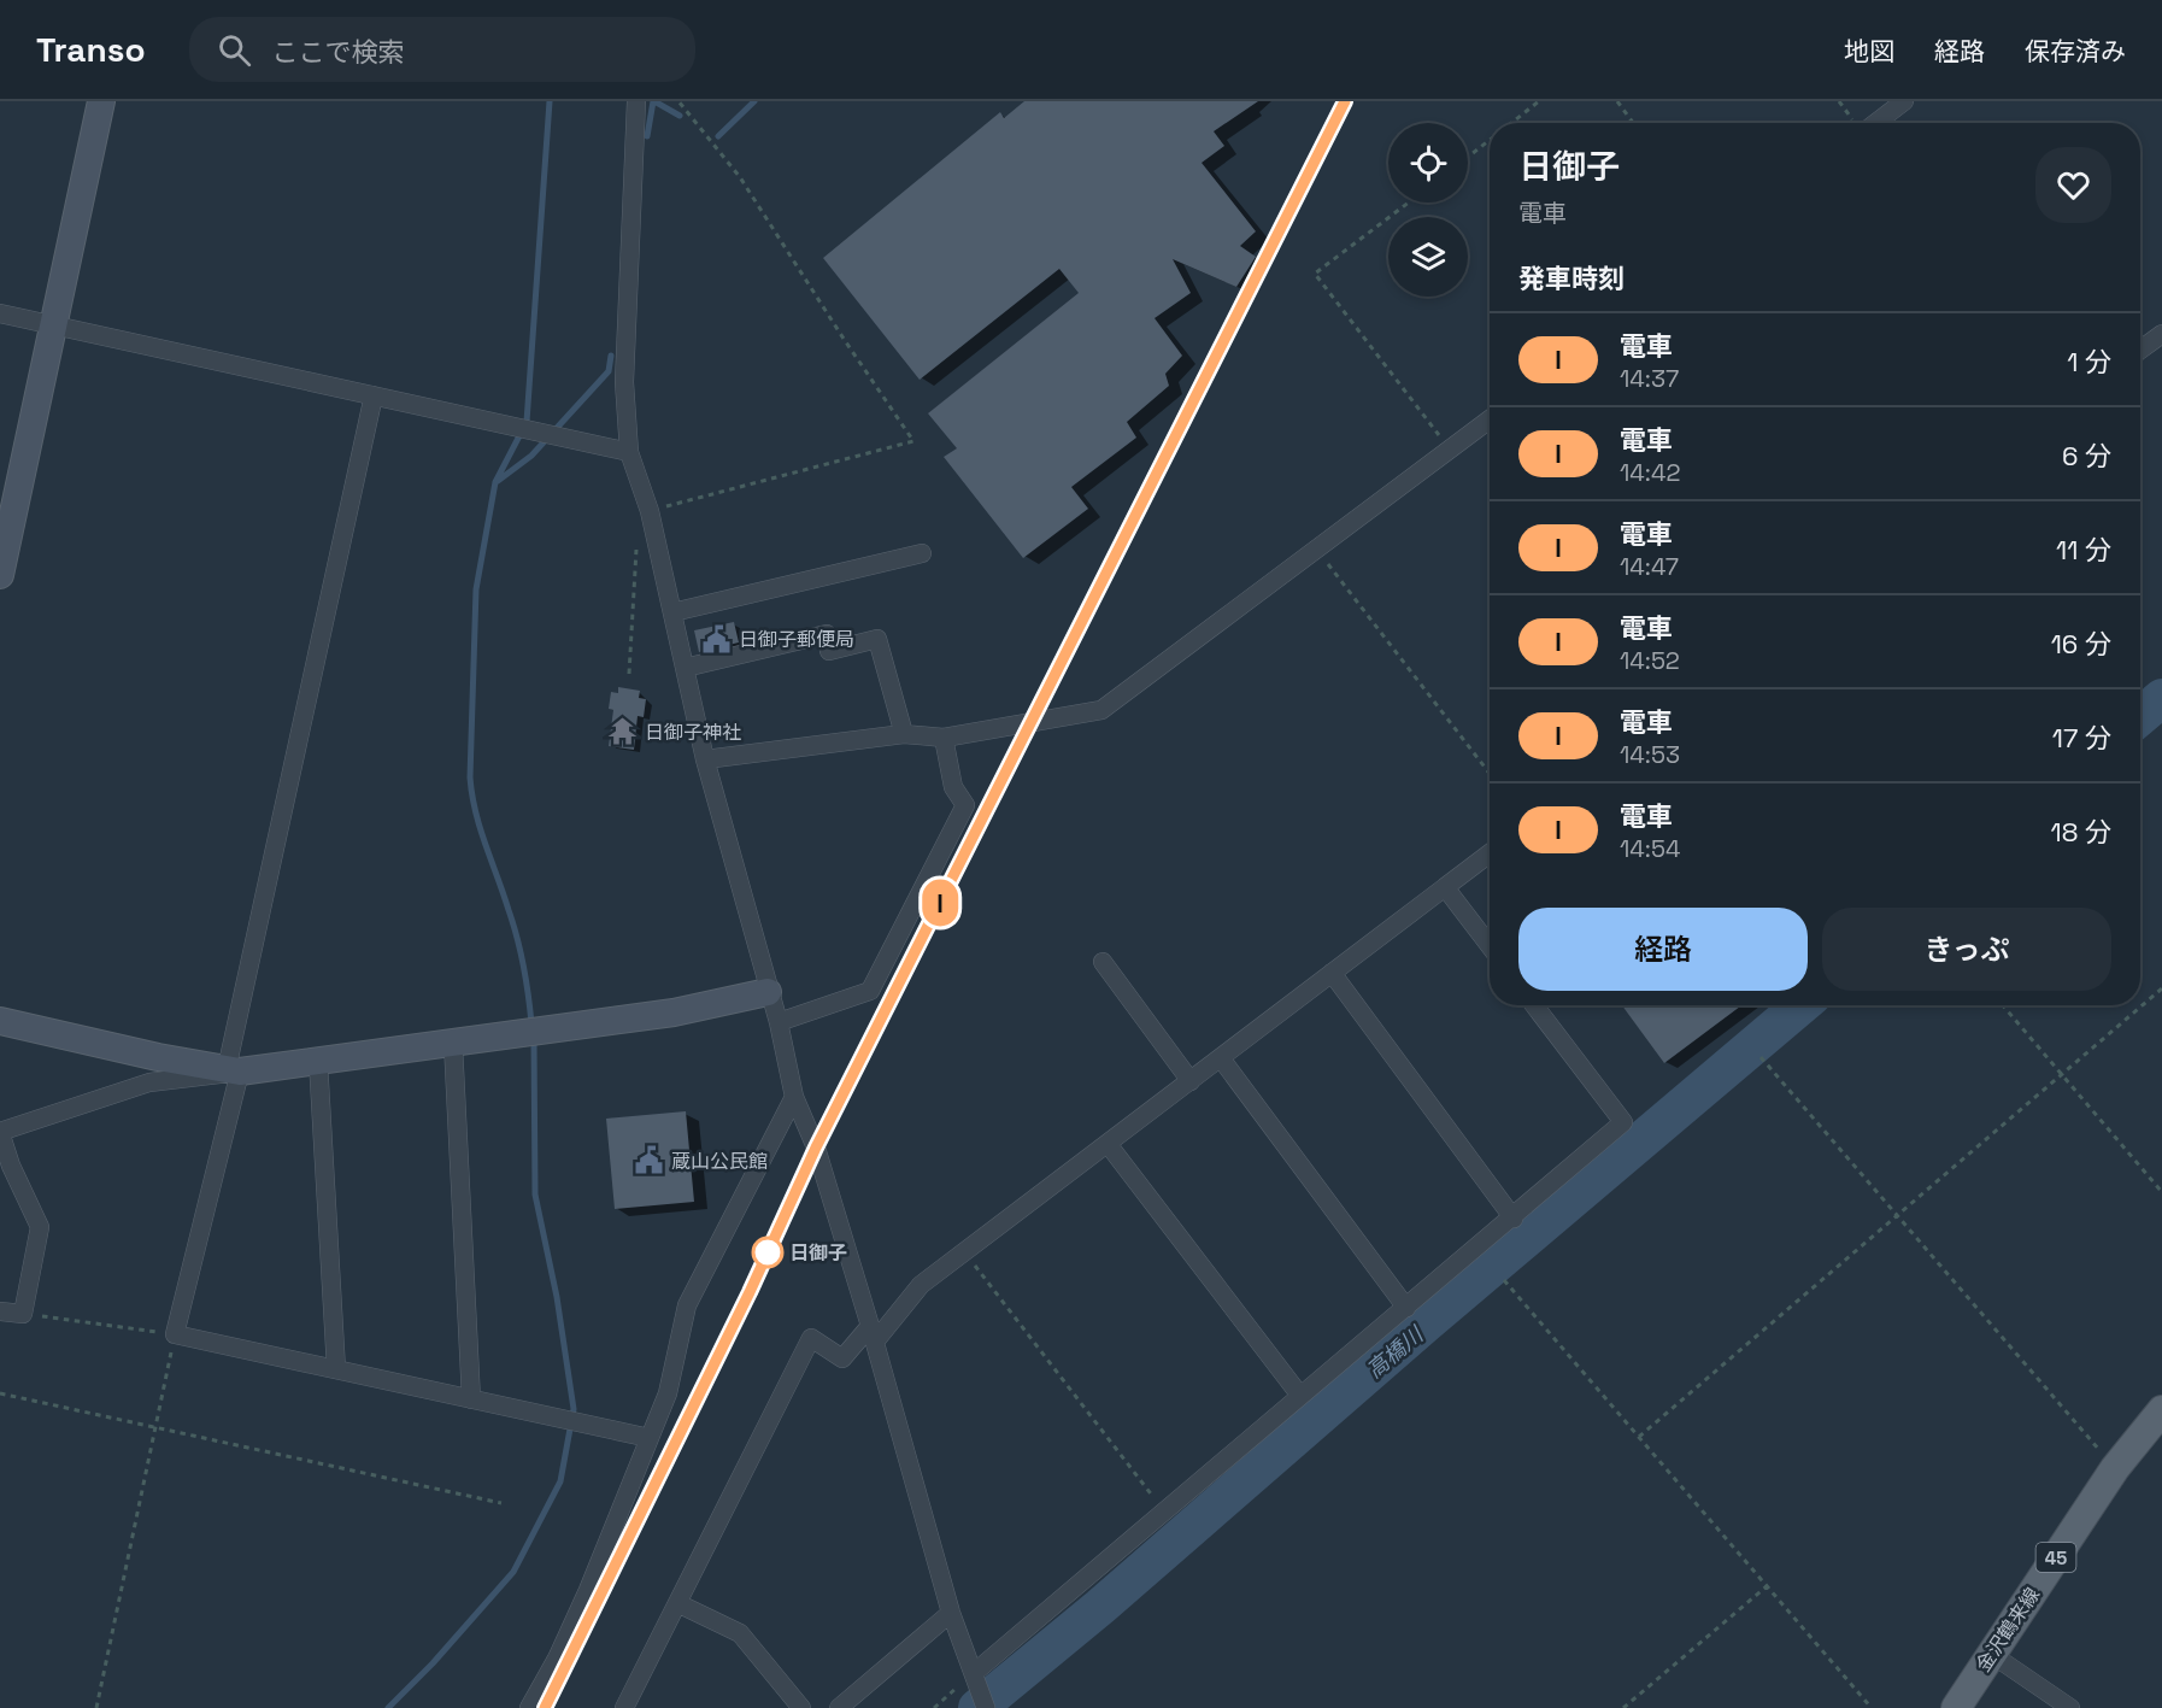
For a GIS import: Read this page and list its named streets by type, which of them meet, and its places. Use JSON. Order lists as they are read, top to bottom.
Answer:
{
  "streets": {
    "main road": ["45", "金沢鶴来線"]
  },
  "water": ["高橋川"],
  "places": {
    "public building": ["日御子郵便局", "蔵山公民館"],
    "temple": ["日御子神社"],
    "other": ["日御子"]
  },
  "page": {
    "header": "Transo",
    "search": "ここで検索",
    "nav": ["地図", "経路", "保存済み"],
    "on_map": "I",
    "heading": [
      ["日御子", "電車"],
      "発車時刻"
    ],
    "list": [
      {
        "mark": "I",
        "name": "電車",
        "note": "14:37",
        "value": "1 分"
      },
      {
        "mark": "I",
        "name": "電車",
        "note": "14:42",
        "value": "6 分"
      },
      {
        "mark": "I",
        "name": "電車",
        "note": "14:47",
        "value": "11 分"
      },
      {
        "mark": "I",
        "name": "電車",
        "note": "14:52",
        "value": "16 分"
      },
      {
        "mark": "I",
        "name": "電車",
        "note": "14:53",
        "value": "17 分"
      },
      {
        "mark": "I",
        "name": "電車",
        "note": "14:54",
        "value": "18 分"
      }
    ],
    "buttons": ["経路", "きっぷ"]
  }
}
